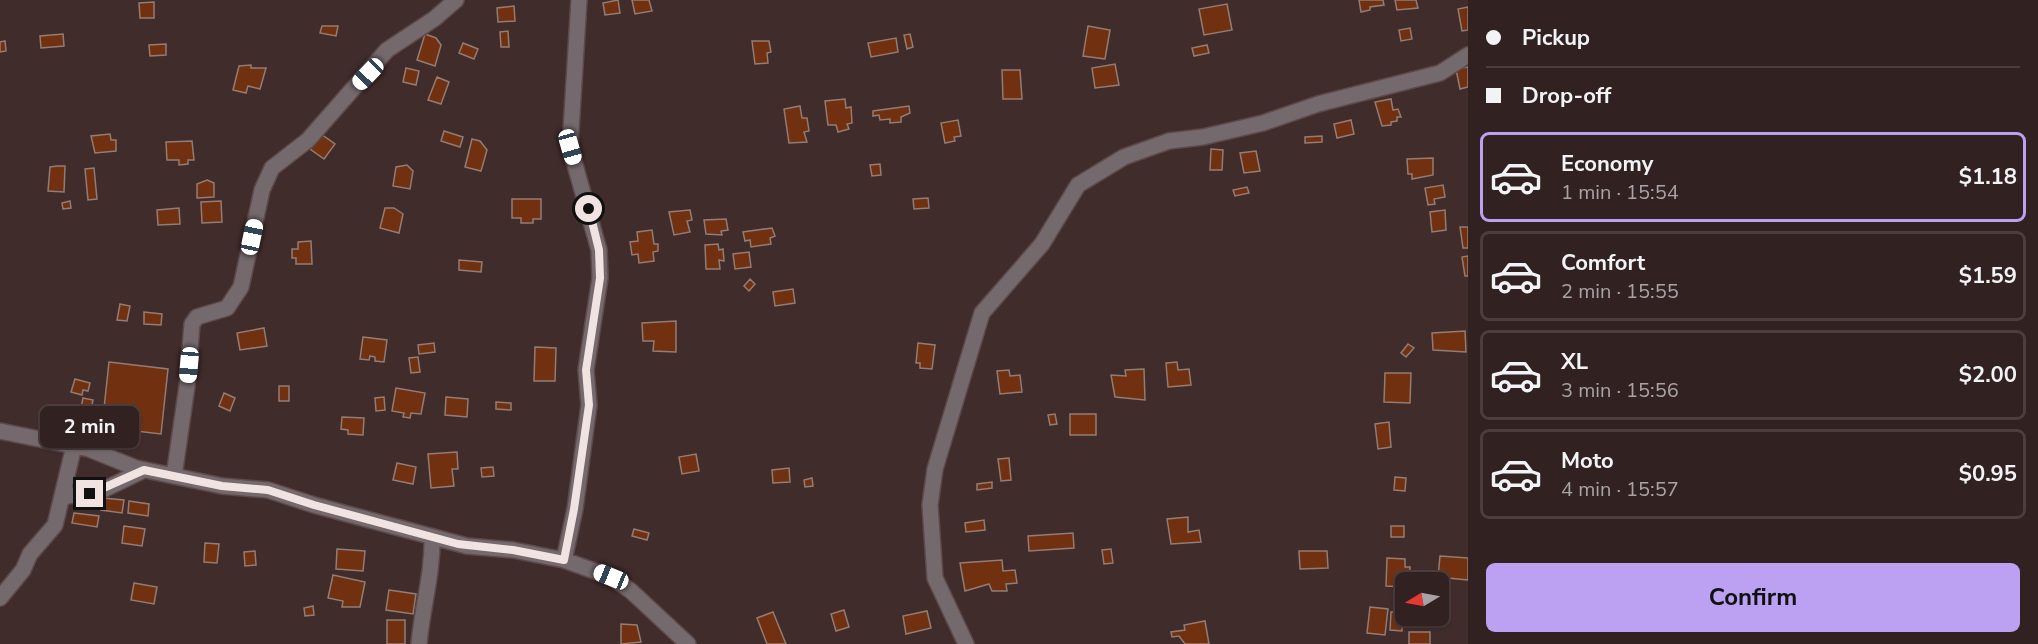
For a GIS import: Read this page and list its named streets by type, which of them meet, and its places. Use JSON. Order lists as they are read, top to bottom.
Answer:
{
  "north": "left",
  "page": {
    "banner": ["Pickup", "Drop-off"],
    "list": [
      {
        "name": "Economy",
        "note": "1 min · 15:54",
        "value": "$1.18"
      },
      {
        "name": "Comfort",
        "note": "2 min · 15:55",
        "value": "$1.59"
      },
      {
        "name": "XL",
        "note": "3 min · 15:56",
        "value": "$2.00"
      },
      {
        "name": "Moto",
        "note": "4 min · 15:57",
        "value": "$0.95"
      }
    ],
    "bubble": "2 min",
    "buttons": "Confirm"
  }
}
